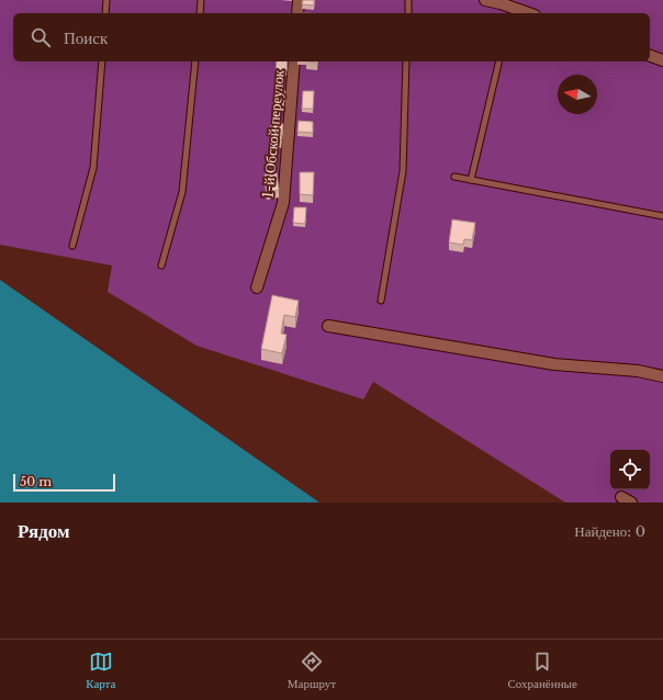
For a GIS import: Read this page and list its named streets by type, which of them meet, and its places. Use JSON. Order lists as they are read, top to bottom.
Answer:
{
  "streets": {
    "street": ["1-й Обской переулок"]
  },
  "scale_bar": "50 m",
  "north": "left",
  "page": {
    "search": "Поиск",
    "scale": "50 m",
    "heading": ["Рядом", "Найдено: 0"],
    "nav": ["Карта", "Маршрут", "Сохранённые"]
  }
}
